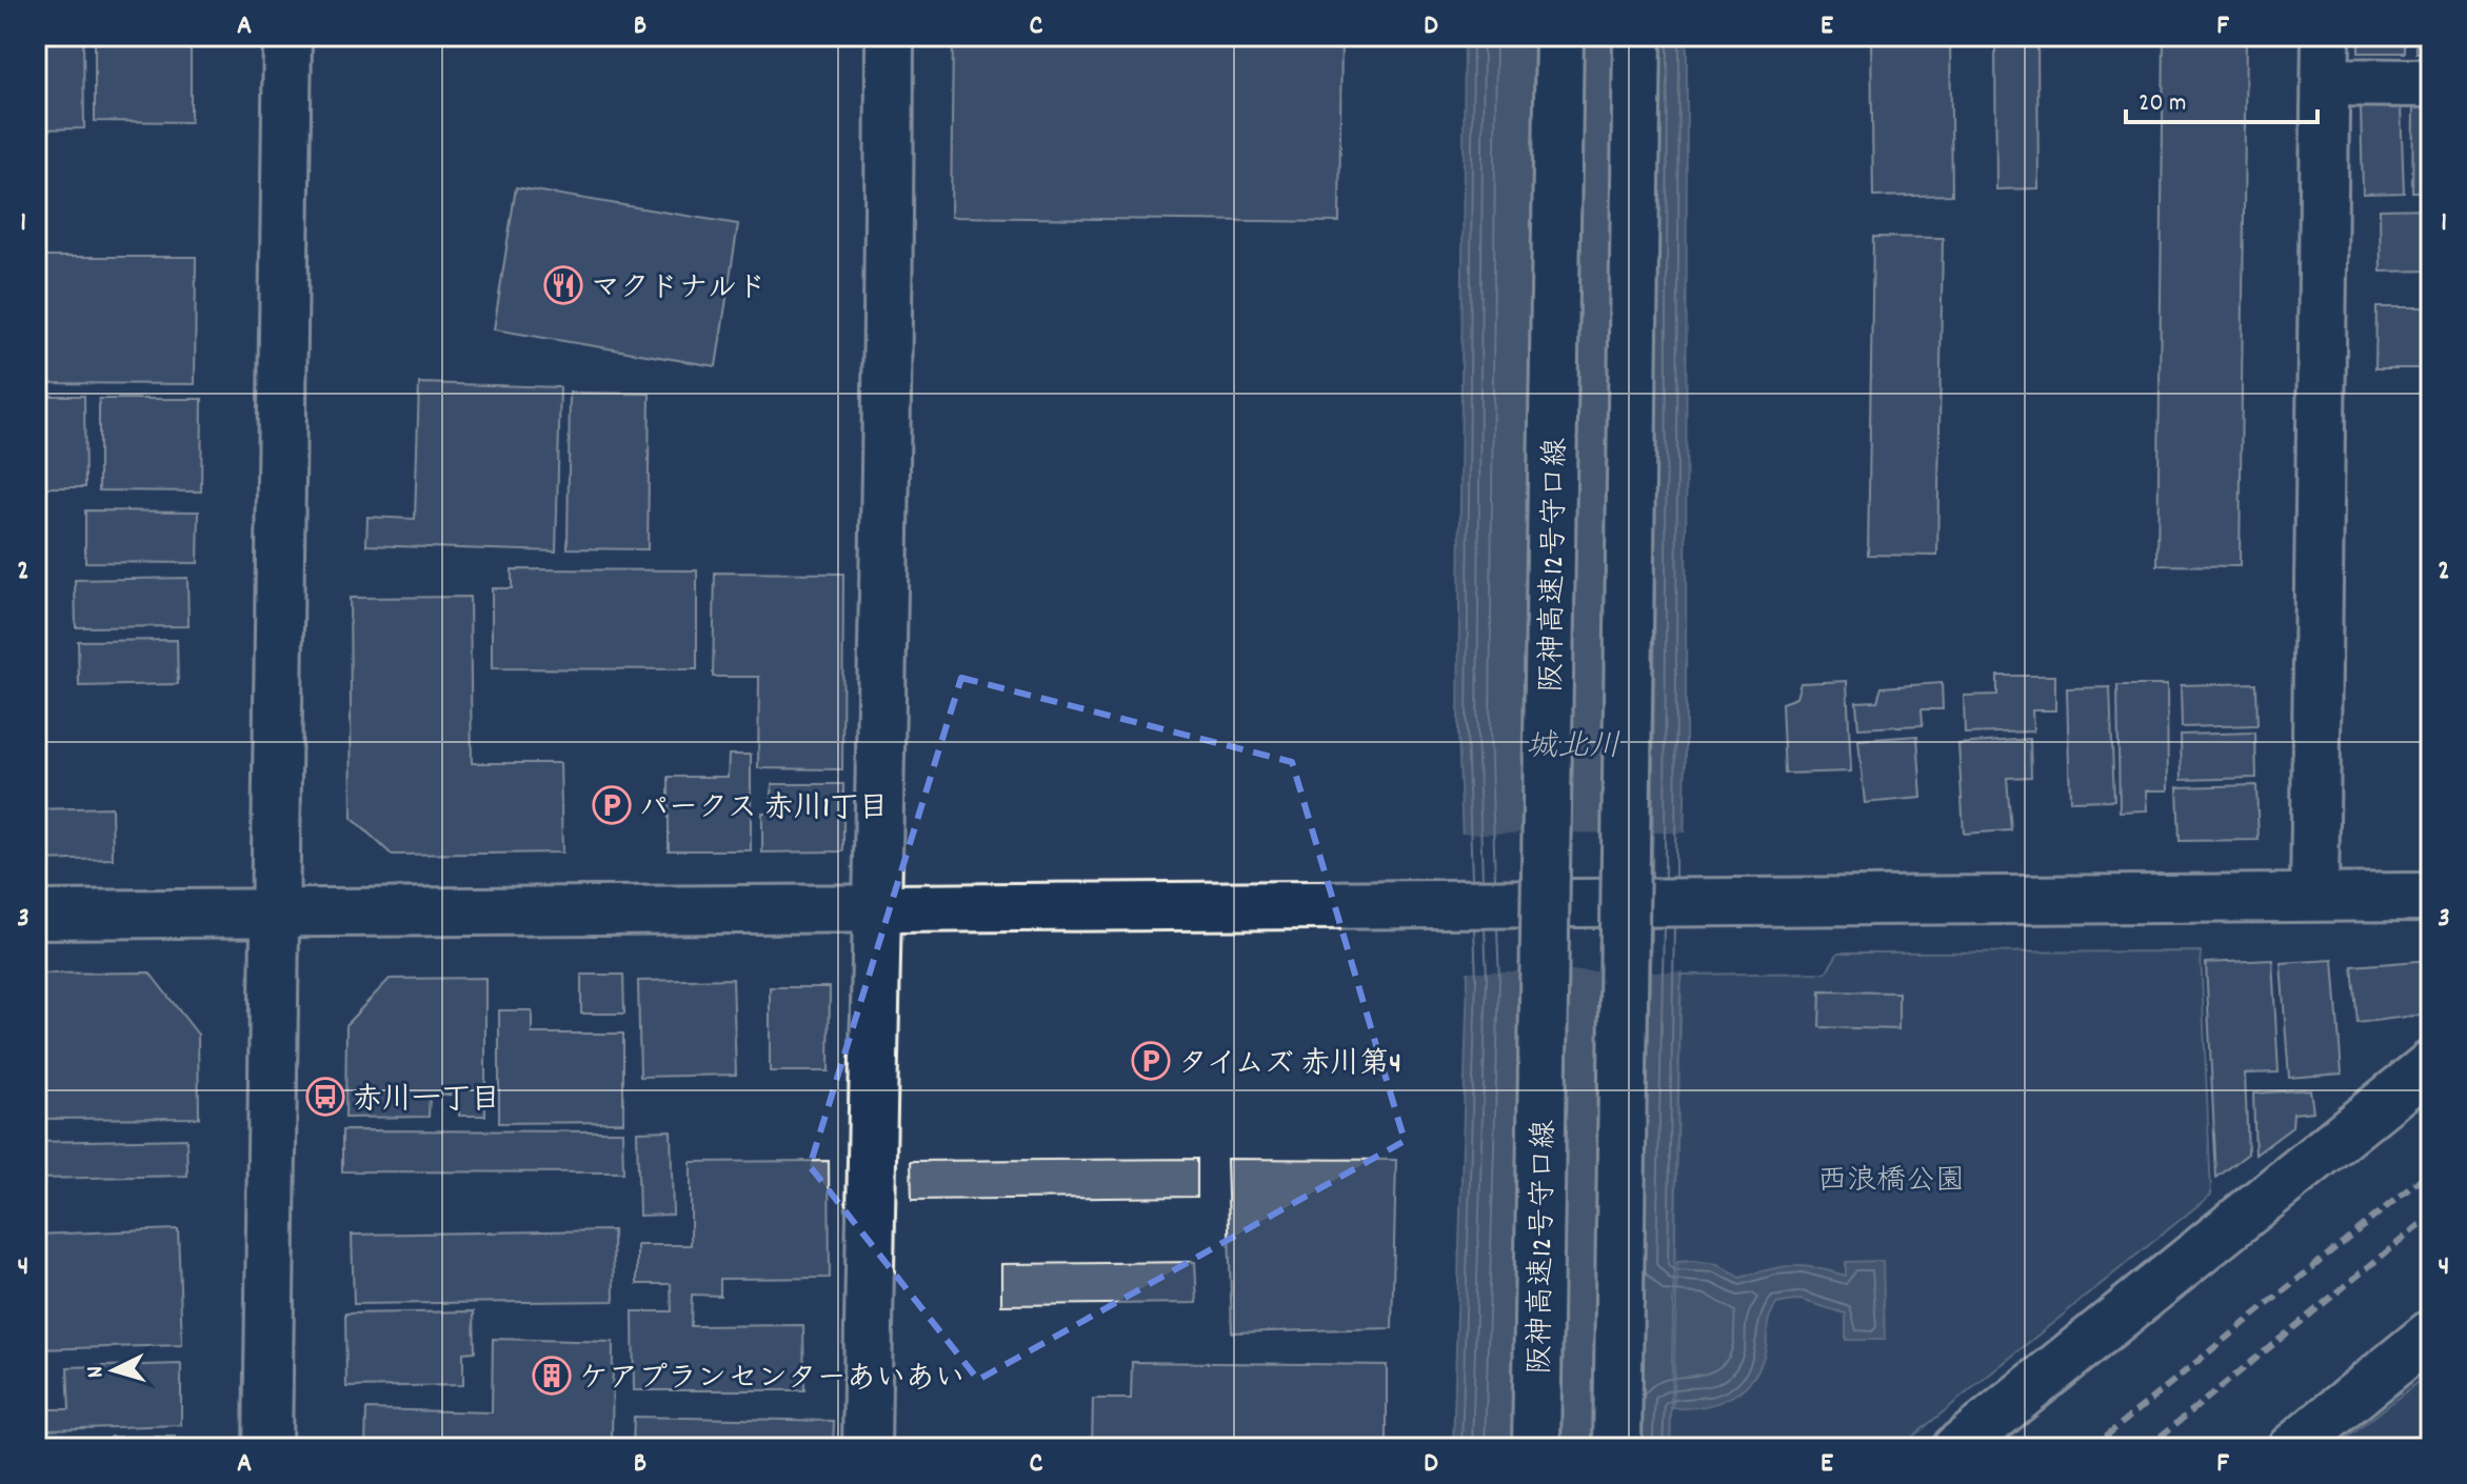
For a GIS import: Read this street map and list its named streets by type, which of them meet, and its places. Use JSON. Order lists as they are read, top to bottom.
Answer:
{
  "streets": {
    "main road": ["阪神高速12号守口線"]
  },
  "water": ["城北川"],
  "parks": ["西浪橋公園"],
  "places": {
    "restaurant": ["マクドナルド"],
    "parking": ["パークス 赤川1丁目", "タイムズ 赤川第4"],
    "bus stop": ["赤川一丁目"],
    "building": ["ケアプランセンターあいあい"]
  },
  "scale_bar": "20 m",
  "north": "left",
  "grid": {
    "columns": [
      "A",
      "B",
      "C",
      "D",
      "E",
      "F"
    ],
    "rows": [
      "1",
      "2",
      "3",
      "4"
    ]
  }
}
